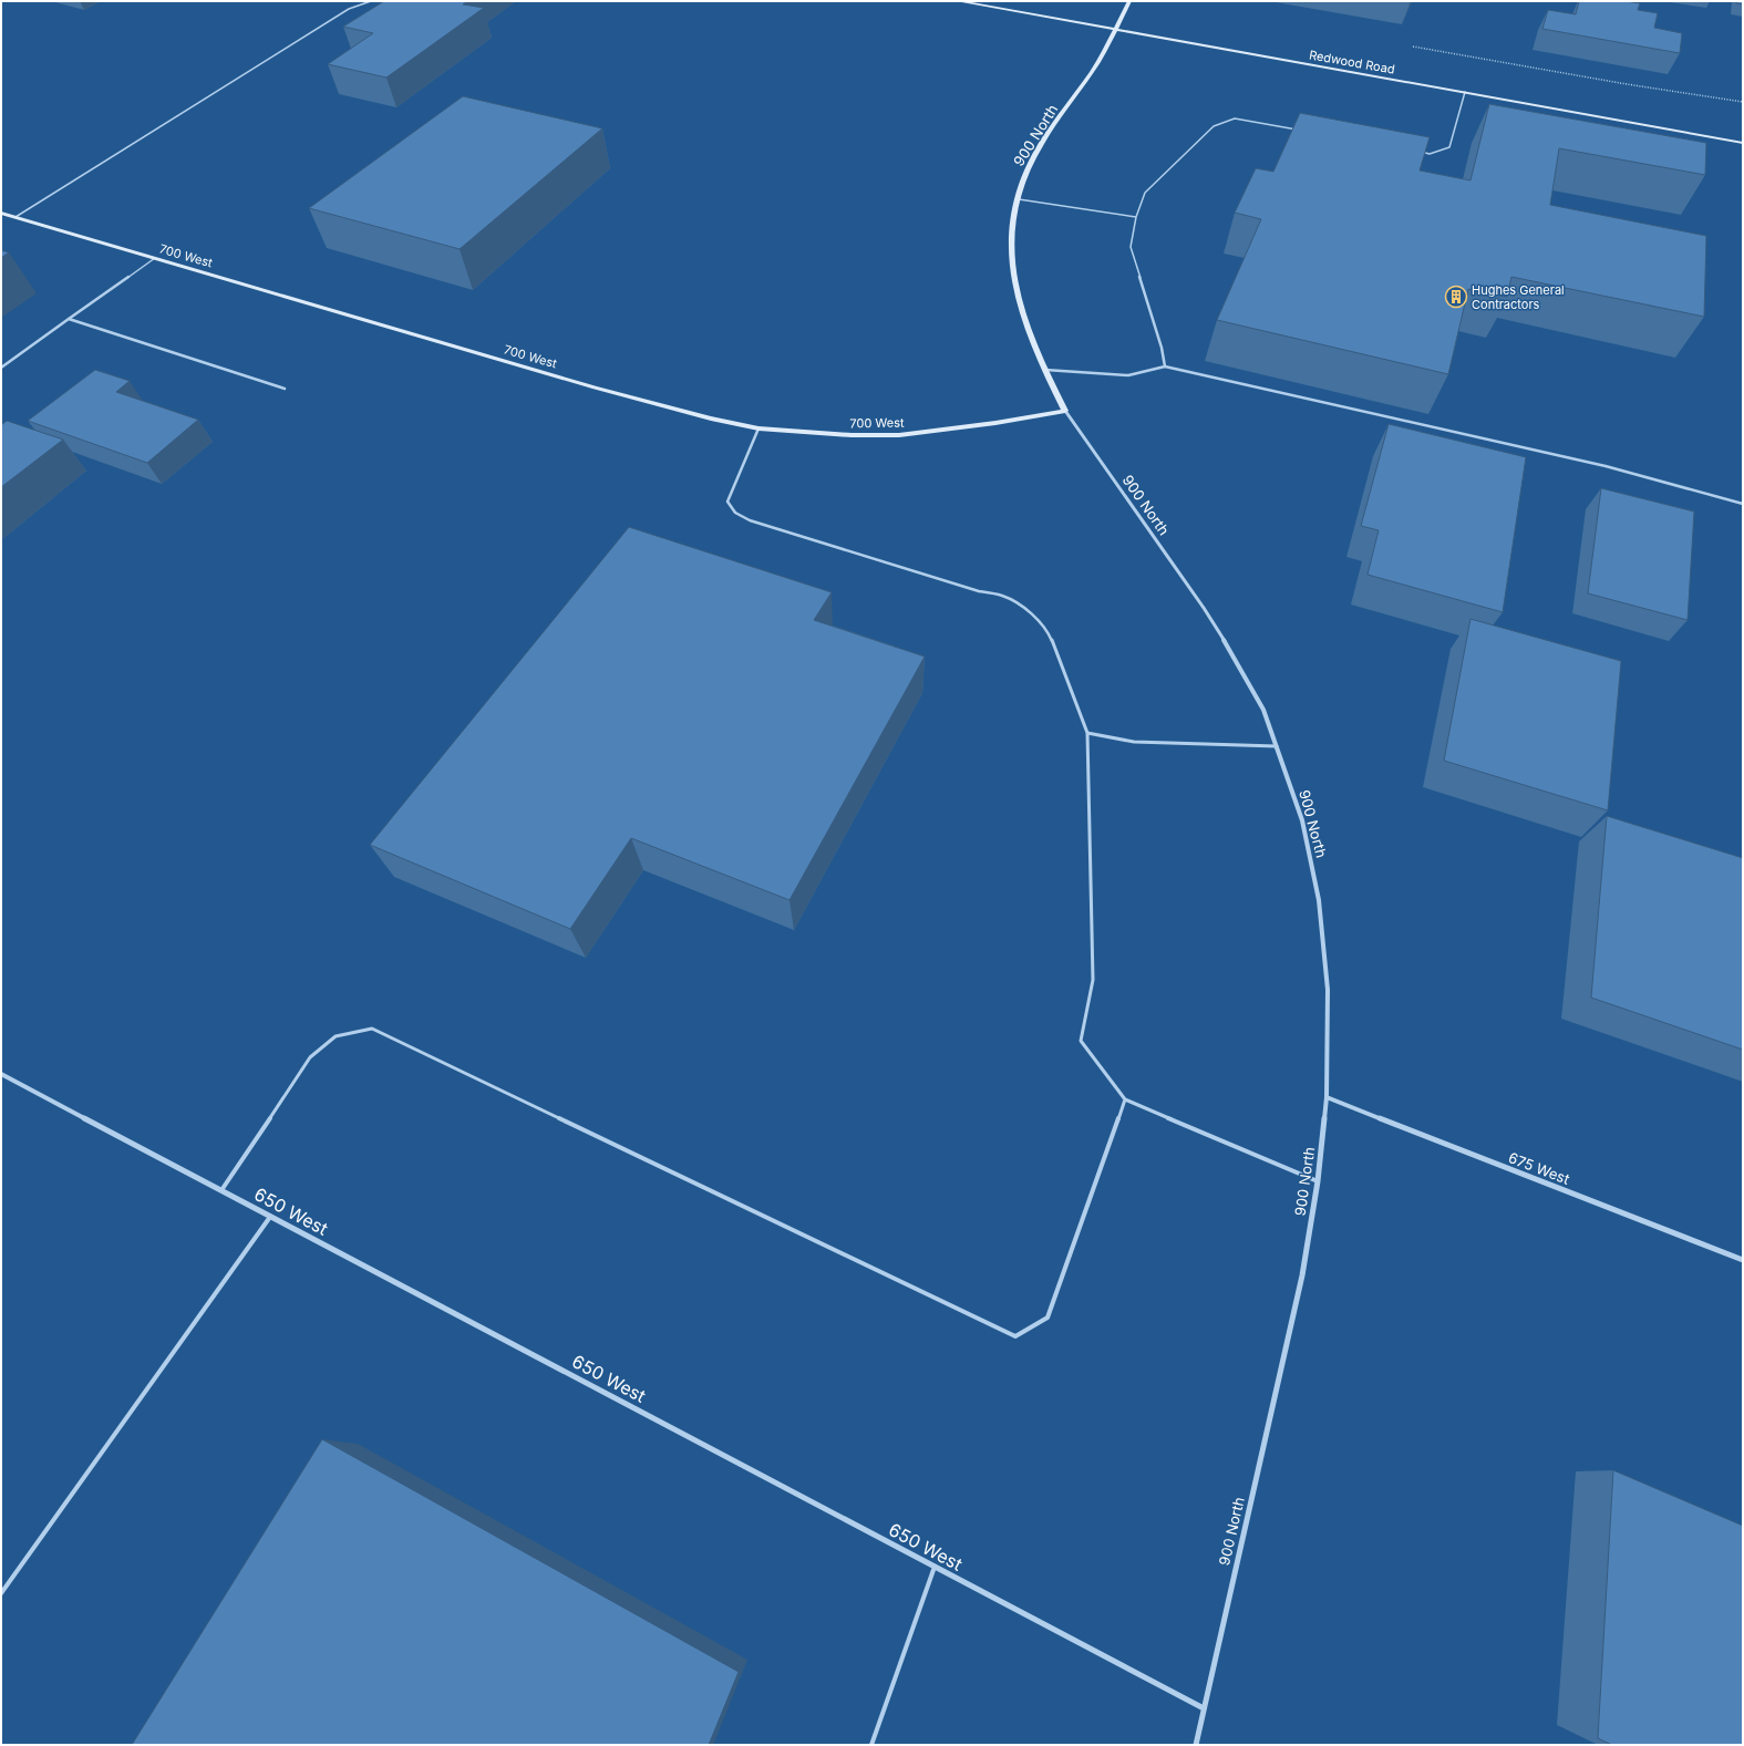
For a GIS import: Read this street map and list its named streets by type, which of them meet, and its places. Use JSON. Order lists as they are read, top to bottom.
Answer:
{
  "streets": {
    "street": [
      "Redwood Road",
      "900 North",
      "700 West",
      "675 West",
      "650 West"
    ]
  },
  "crossings": [
    ["Redwood Road", "900 North"],
    ["900 North", "700 West"],
    ["900 North", "675 West"],
    ["900 North", "650 West"]
  ],
  "places": {
    "building": ["Hughes General Contractors"]
  }
}
